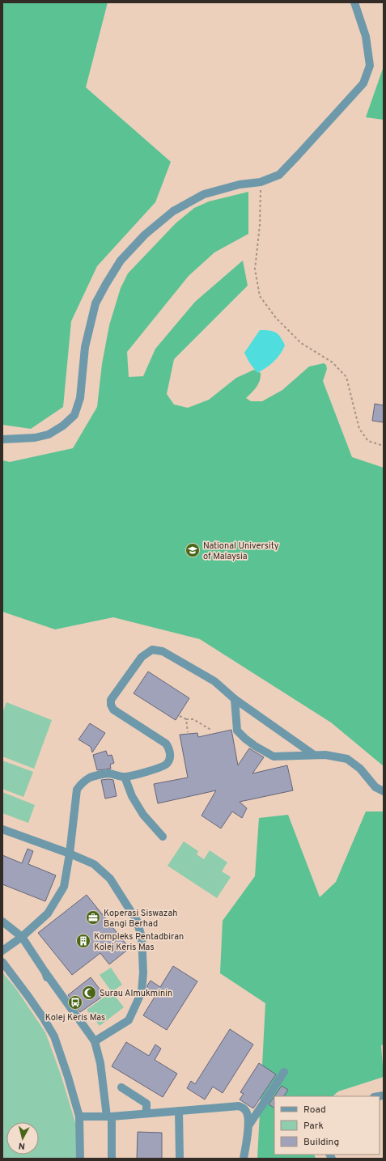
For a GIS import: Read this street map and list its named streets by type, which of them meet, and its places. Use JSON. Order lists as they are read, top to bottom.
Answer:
{
  "places": {
    "school or university": ["National University of Malaysia"],
    "office": ["Koperasi Siswazah Bangi Berhad"],
    "building": ["Kompleks Pentadbiran Kolej Keris Mas"],
    "mosque": ["Surau Almukminin"],
    "bus stop": ["Kolej Keris Mas"]
  },
  "legend": ["Road", "Park", "Building"],
  "north": "bottom"
}
